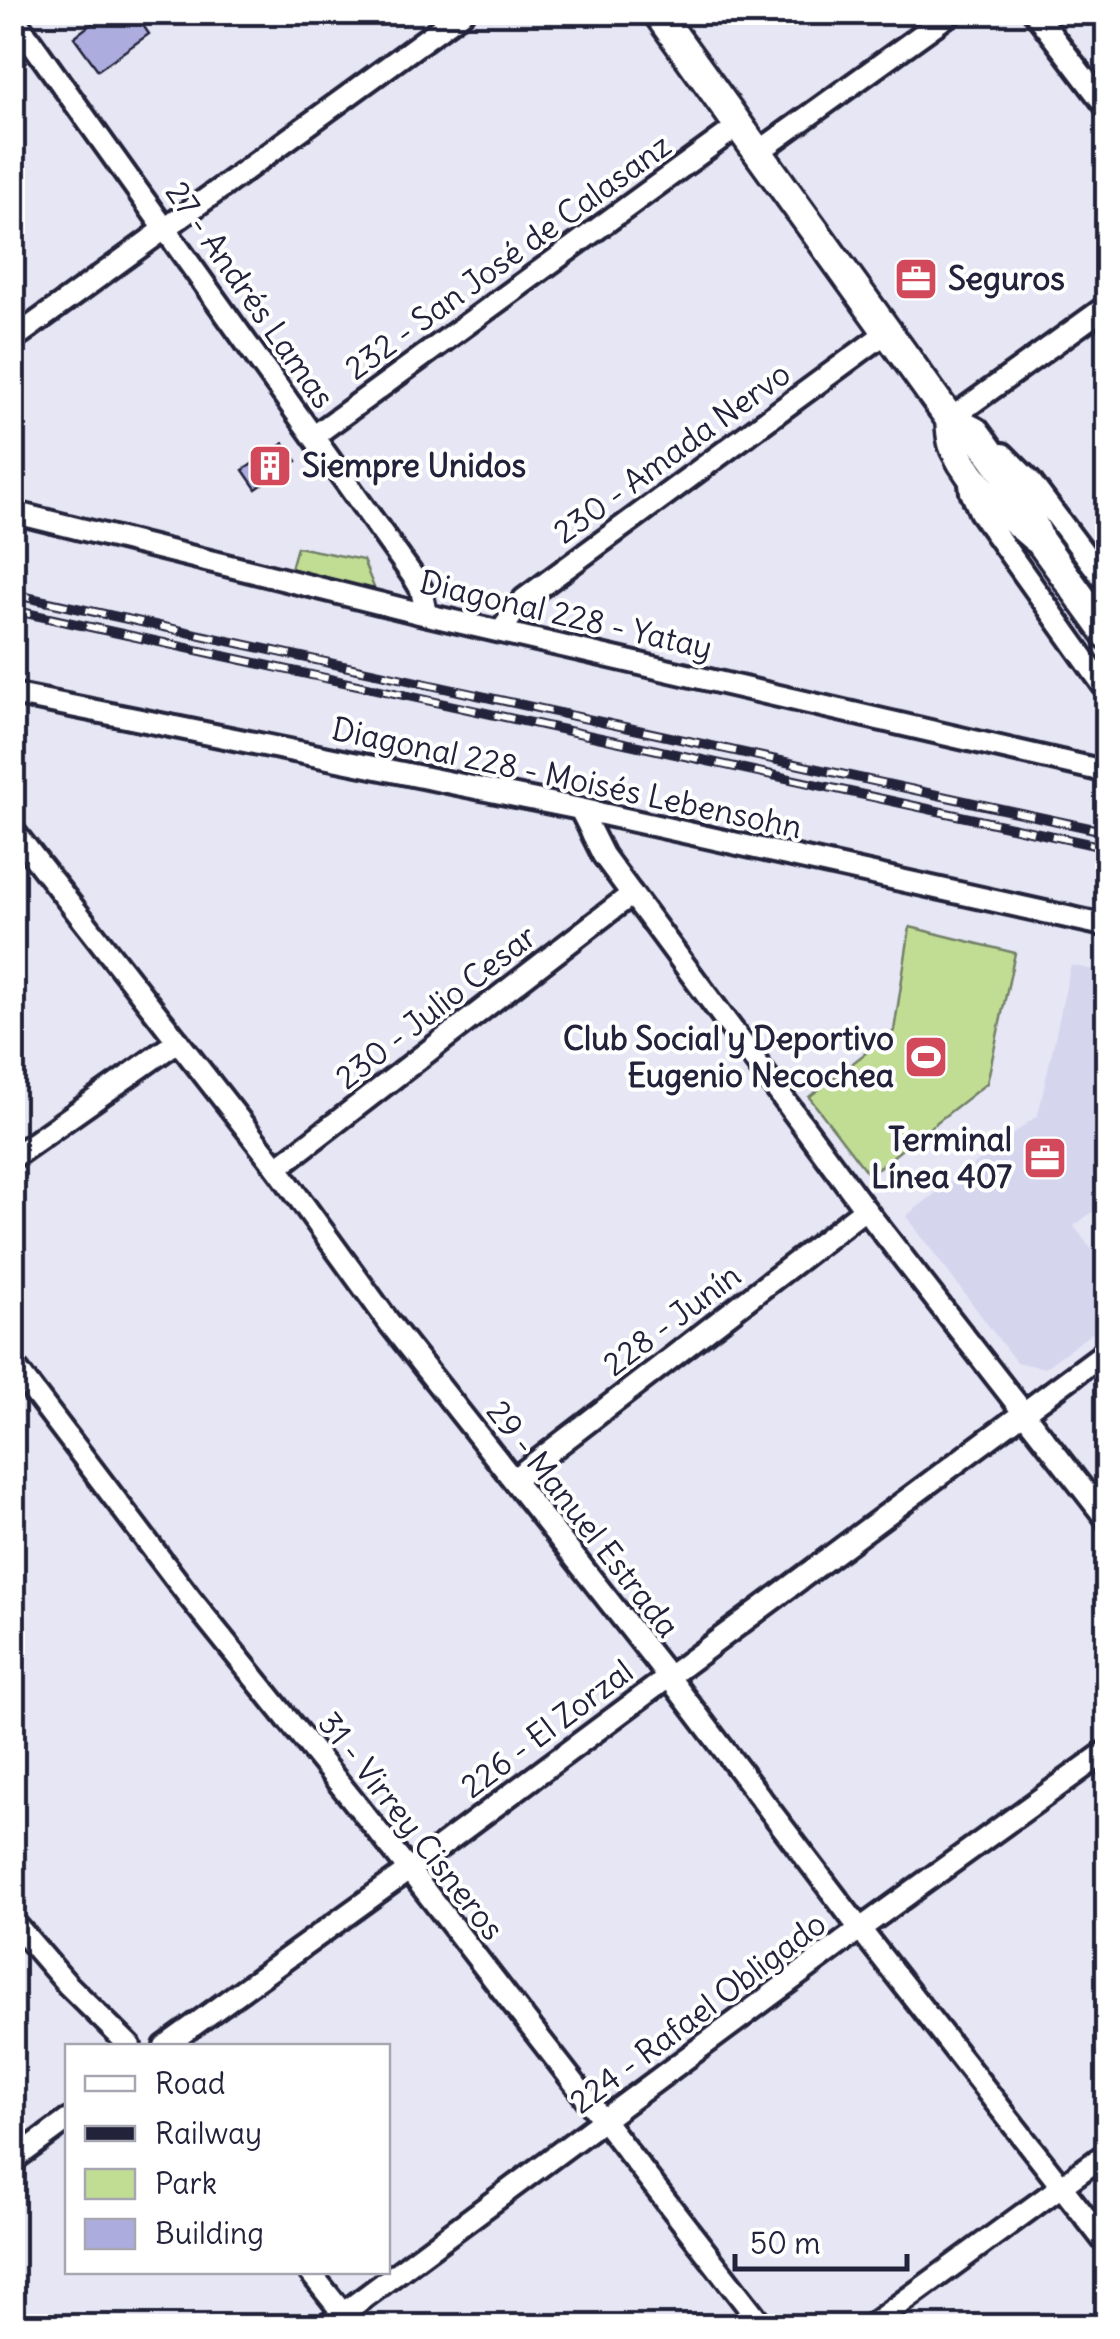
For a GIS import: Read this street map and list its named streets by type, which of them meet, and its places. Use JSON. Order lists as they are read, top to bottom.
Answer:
{
  "streets": {
    "street": [
      "232 - San José de Calasanz",
      "27 - Andrés Lamas",
      "230 - Amada Nervo",
      "Diagonal 228 - Yatay",
      "Diagonal 228 - Moisés Lebensohn",
      "230 - Julio Cesar",
      "228 - Junín",
      "29 - Manuel Estrada",
      "226 - El Zorzal",
      "31 - Virrey Cisneros",
      "224 - Rafael Obligado"
    ]
  },
  "crossings": [
    ["232 - San José de Calasanz", "27 - Andrés Lamas"],
    ["27 - Andrés Lamas", "Diagonal 228 - Yatay"],
    ["230 - Amada Nervo", "Diagonal 228 - Yatay"],
    ["230 - Julio Cesar", "29 - Manuel Estrada"],
    ["228 - Junín", "29 - Manuel Estrada"],
    ["29 - Manuel Estrada", "226 - El Zorzal"],
    ["29 - Manuel Estrada", "224 - Rafael Obligado"],
    ["226 - El Zorzal", "31 - Virrey Cisneros"],
    ["31 - Virrey Cisneros", "224 - Rafael Obligado"]
  ],
  "places": {
    "office": ["Seguros", "Terminal Línea 407"],
    "building": ["Siempre Unidos"],
    "sports": ["Club Social y Deportivo Eugenio Necochea"]
  },
  "legend": [
    "Road",
    "Railway",
    "Park",
    "Building"
  ],
  "scale_bar": "50 m"
}
